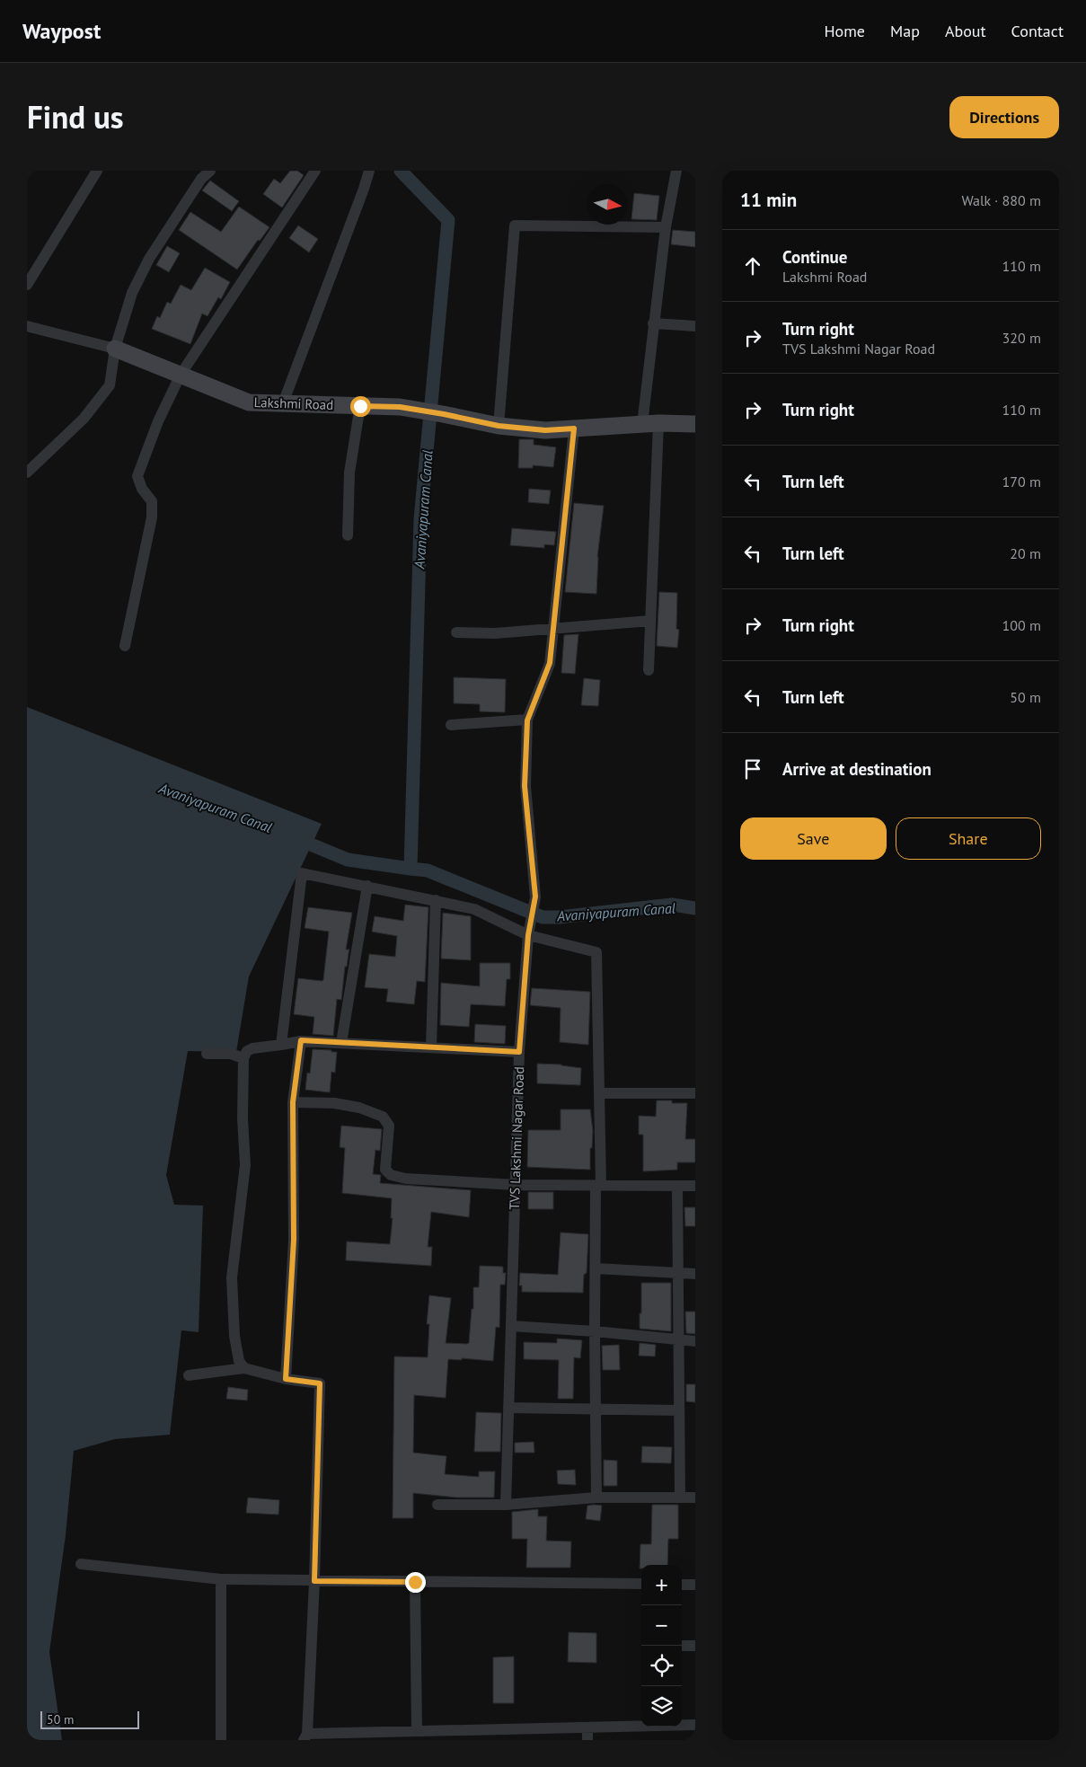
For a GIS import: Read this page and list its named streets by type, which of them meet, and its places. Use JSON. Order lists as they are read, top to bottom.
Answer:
{
  "streets": {
    "street": ["Lakshmi Road", "TVS Lakshmi Nagar Road"]
  },
  "crossings": [
    ["Lakshmi Road", "TVS Lakshmi Nagar Road"]
  ],
  "water": ["Avaniyapuram Canal"],
  "scale_bar": "50 m",
  "north": "right",
  "page": {
    "header": "Waypost",
    "nav": [
      "Home",
      "Map",
      "About",
      "Contact"
    ],
    "title": "Find us",
    "buttons": [
      "Directions",
      ["Save", "Share"]
    ],
    "heading": ["11 min", "Walk · 880 m"],
    "list": [
      ["Continue", "Lakshmi Road", "110 m"],
      ["Turn right", "TVS Lakshmi Nagar Road", "320 m"],
      ["Turn right", "110 m"],
      ["Turn left", "170 m"],
      ["Turn left", "20 m"],
      ["Turn right", "100 m"],
      ["Turn left", "50 m"],
      "Arrive at destination"
    ],
    "map_buttons": ["+", "−"],
    "scale": "50 m"
  }
}
